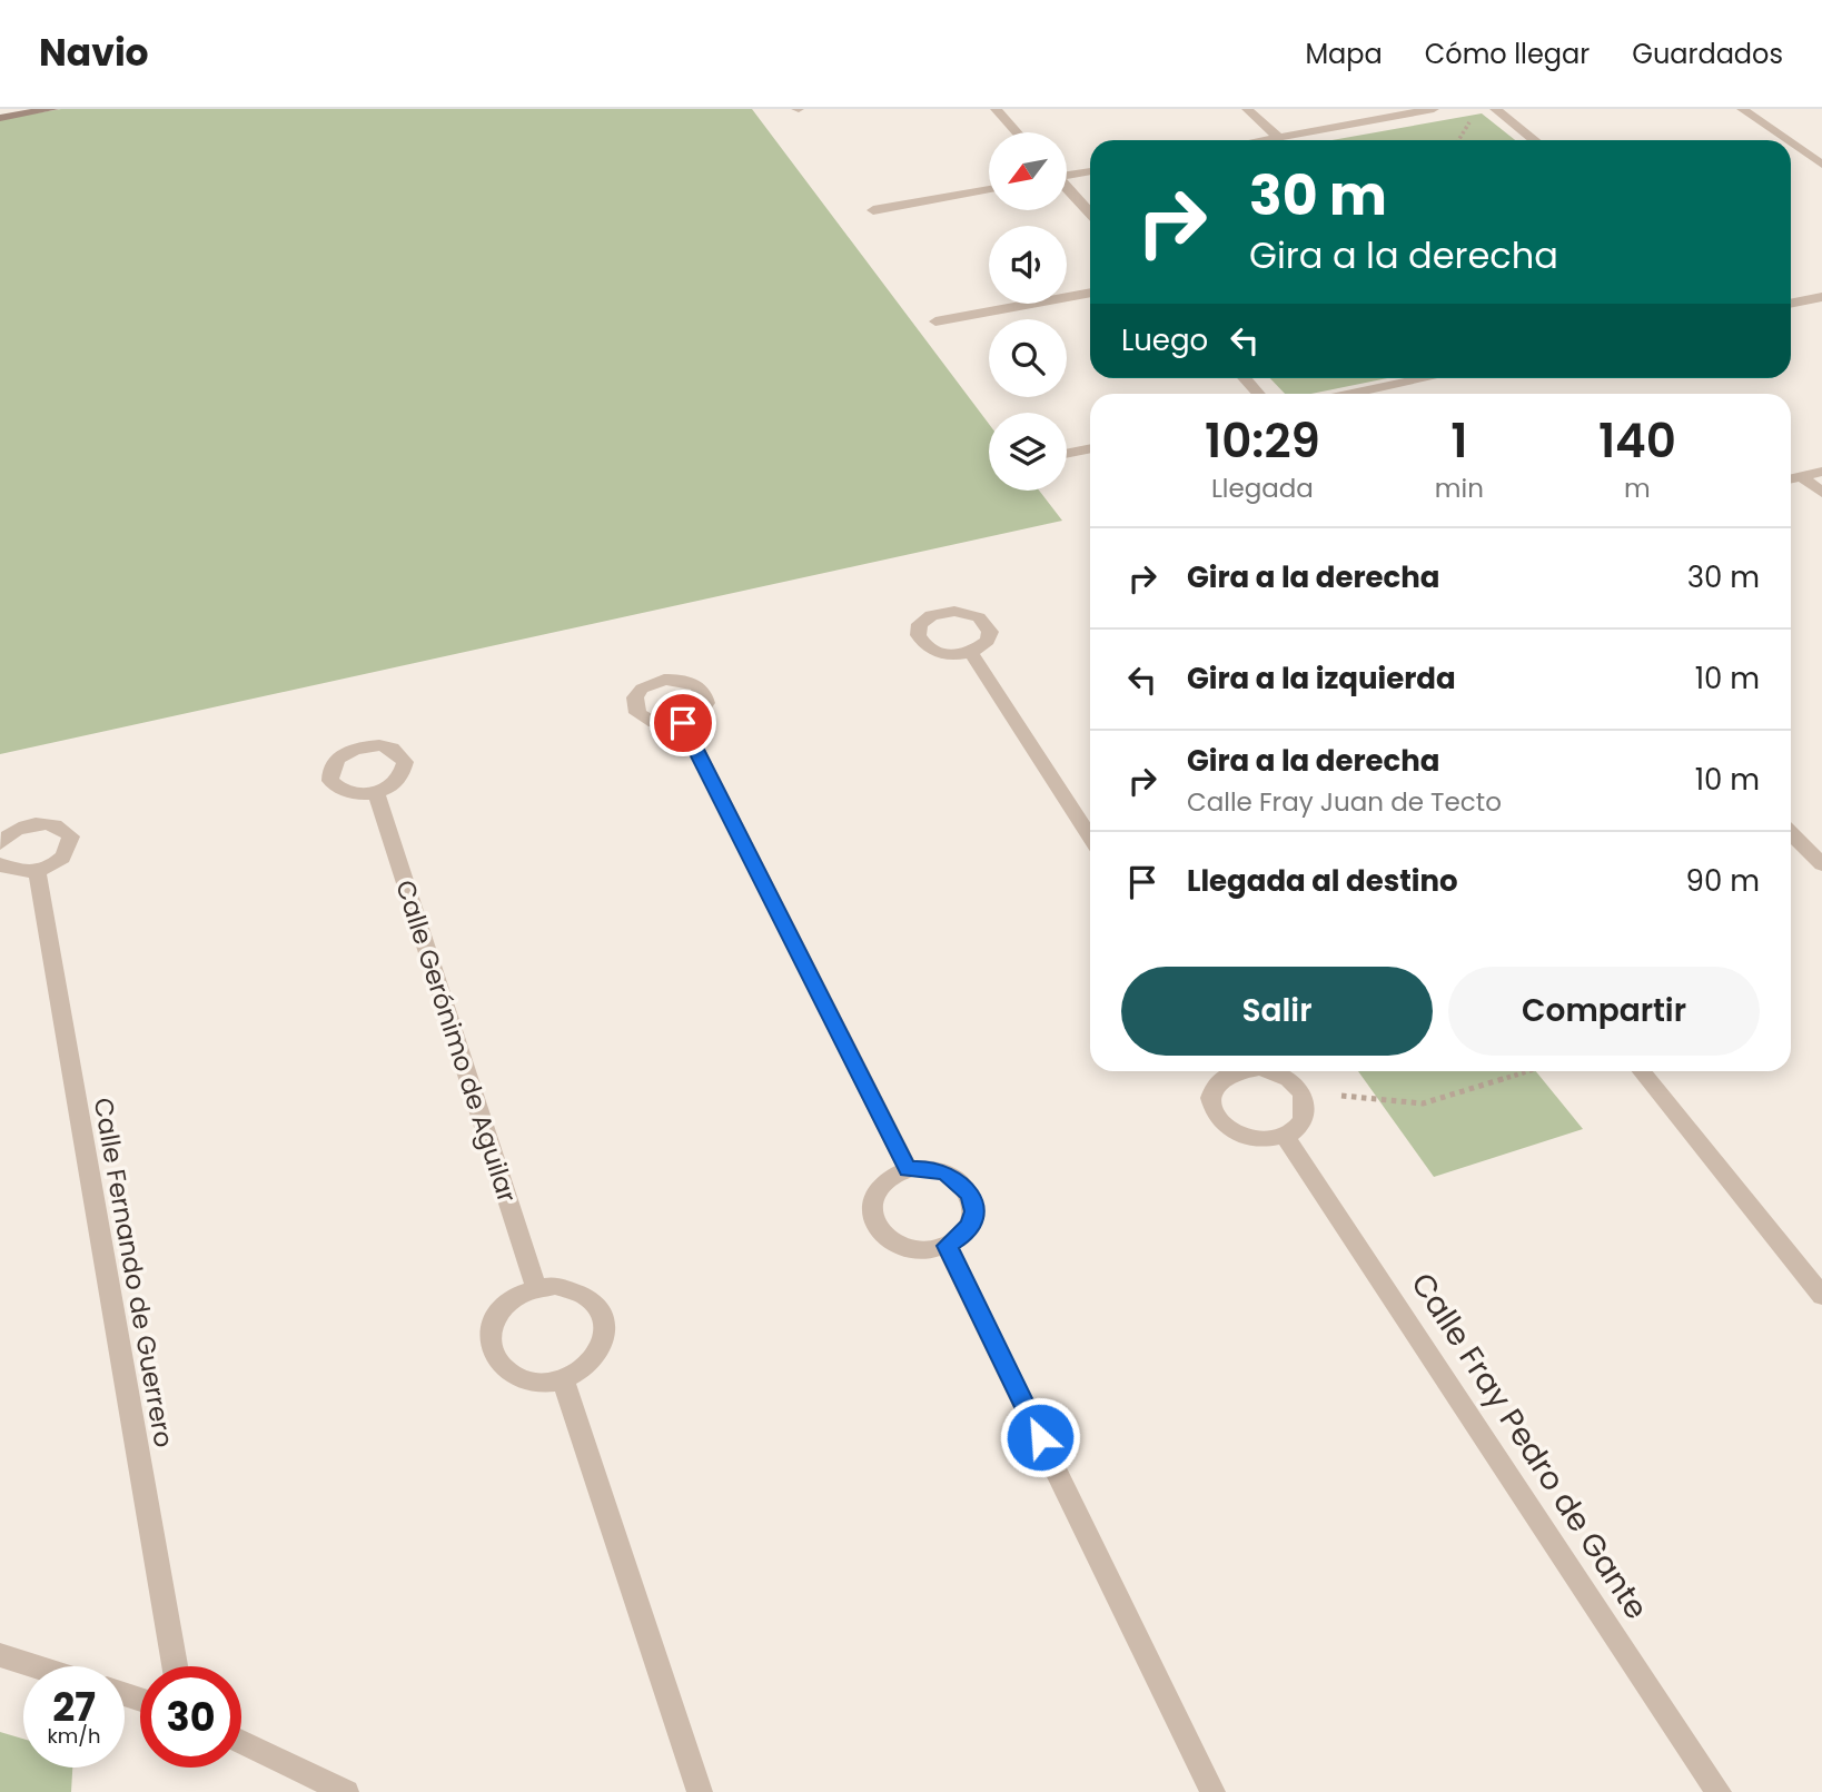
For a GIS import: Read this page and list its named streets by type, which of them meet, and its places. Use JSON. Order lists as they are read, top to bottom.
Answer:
{
  "streets": {
    "street": ["Calle Gerónimo de Aguilar", "Calle Fernando de Guerrero", "Calle Fray Pedro de Gante"]
  },
  "north": "bottom left",
  "page": {
    "header": "Navio",
    "nav": ["Mapa", "Cómo llegar", "Guardados"],
    "turn": ["30 m", "Gira a la derecha"],
    "then": "Luego",
    "eta": [
      "10:29",
      "Llegada",
      "1",
      "min",
      "140",
      "m"
    ],
    "list": [
      {
        "name": "Gira a la derecha",
        "value": "30 m"
      },
      {
        "name": "Gira a la izquierda",
        "value": "10 m"
      },
      {
        "name": "Gira a la derecha",
        "note": "Calle Fray Juan de Tecto",
        "value": "10 m"
      },
      {
        "name": "Llegada al destino",
        "value": "90 m"
      }
    ],
    "buttons": ["Salir", "Compartir"],
    "speed": "27 km/h",
    "limit": "30"
  }
}
